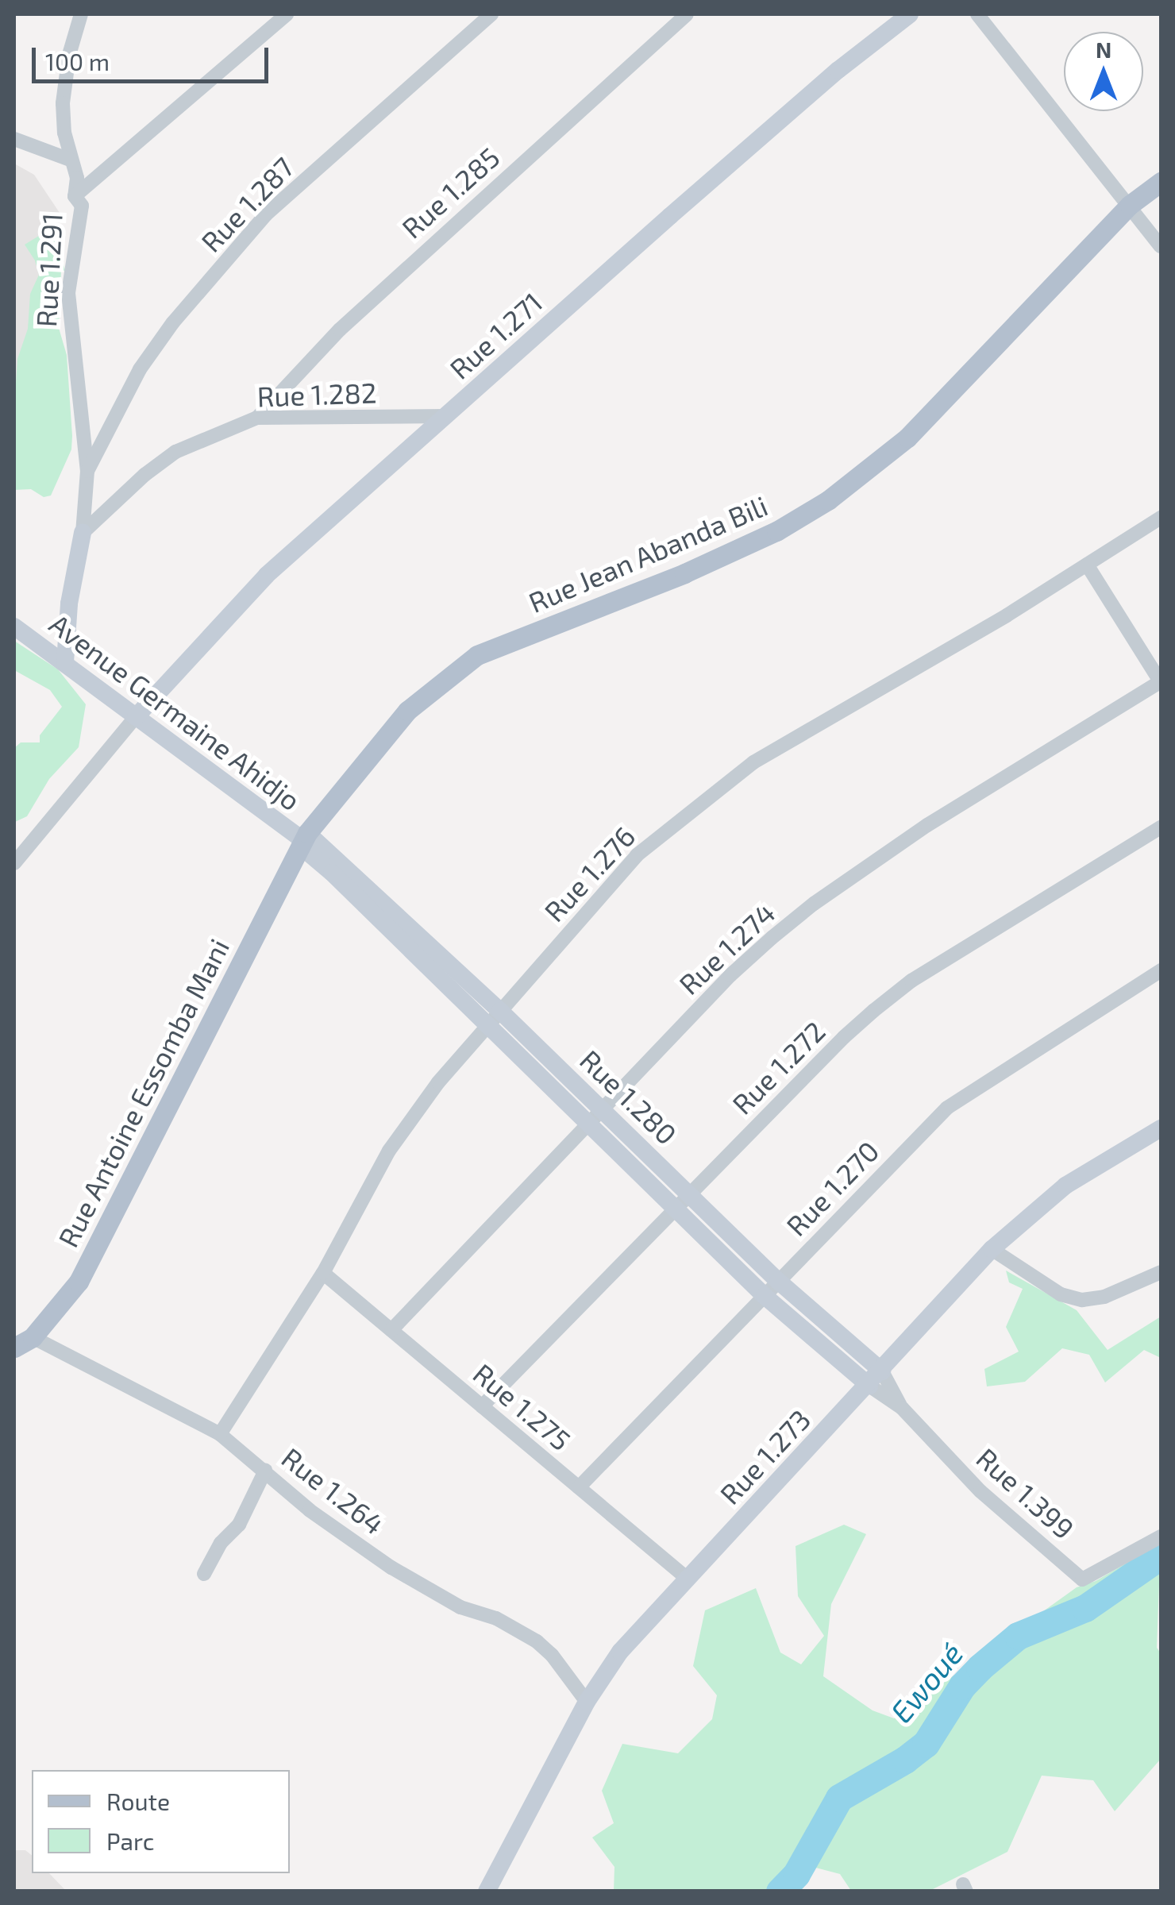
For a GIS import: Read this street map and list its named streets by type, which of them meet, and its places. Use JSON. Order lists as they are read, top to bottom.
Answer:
{
  "streets": {
    "main road": [
      "Rue 1.271",
      "Rue Jean Abanda Bili",
      "Avenue Germaine Ahidjo",
      "Rue Antoine Essomba Mani",
      "Rue 1.280",
      "Rue 1.273"
    ],
    "street": [
      "Rue 1.285",
      "Rue 1.287",
      "Rue 1.291",
      "Rue 1.282",
      "Rue 1.276",
      "Rue 1.274",
      "Rue 1.272",
      "Rue 1.270",
      "Rue 1.275",
      "Rue 1.264",
      "Rue 1.399"
    ]
  },
  "crossings": [
    ["Rue 1.285", "Rue 1.282"],
    ["Rue 1.287", "Rue 1.291"],
    ["Rue 1.291", "Rue 1.282"],
    ["Rue 1.271", "Rue 1.282"],
    ["Rue 1.271", "Avenue Germaine Ahidjo"],
    ["Rue Jean Abanda Bili", "Avenue Germaine Ahidjo"],
    ["Rue Jean Abanda Bili", "Rue Antoine Essomba Mani"],
    ["Rue Jean Abanda Bili", "Rue 1.280"],
    ["Avenue Germaine Ahidjo", "Rue Antoine Essomba Mani"],
    ["Avenue Germaine Ahidjo", "Rue 1.280"],
    ["Rue 1.276", "Rue 1.280"],
    ["Rue 1.276", "Rue 1.275"],
    ["Rue 1.276", "Rue 1.264"],
    ["Rue 1.274", "Rue 1.280"],
    ["Rue 1.274", "Rue 1.275"],
    ["Rue 1.272", "Rue 1.280"],
    ["Rue 1.272", "Rue 1.275"],
    ["Rue Antoine Essomba Mani", "Rue 1.280"],
    ["Rue Antoine Essomba Mani", "Rue 1.264"],
    ["Rue 1.280", "Rue 1.270"],
    ["Rue 1.280", "Rue 1.273"],
    ["Rue 1.280", "Rue 1.399"],
    ["Rue 1.270", "Rue 1.275"],
    ["Rue 1.275", "Rue 1.273"],
    ["Rue 1.273", "Rue 1.264"],
    ["Rue 1.273", "Rue 1.399"]
  ],
  "water": ["Ewoué"],
  "legend": ["Route", "Parc"],
  "scale_bar": "100 m",
  "north": "top"
}
